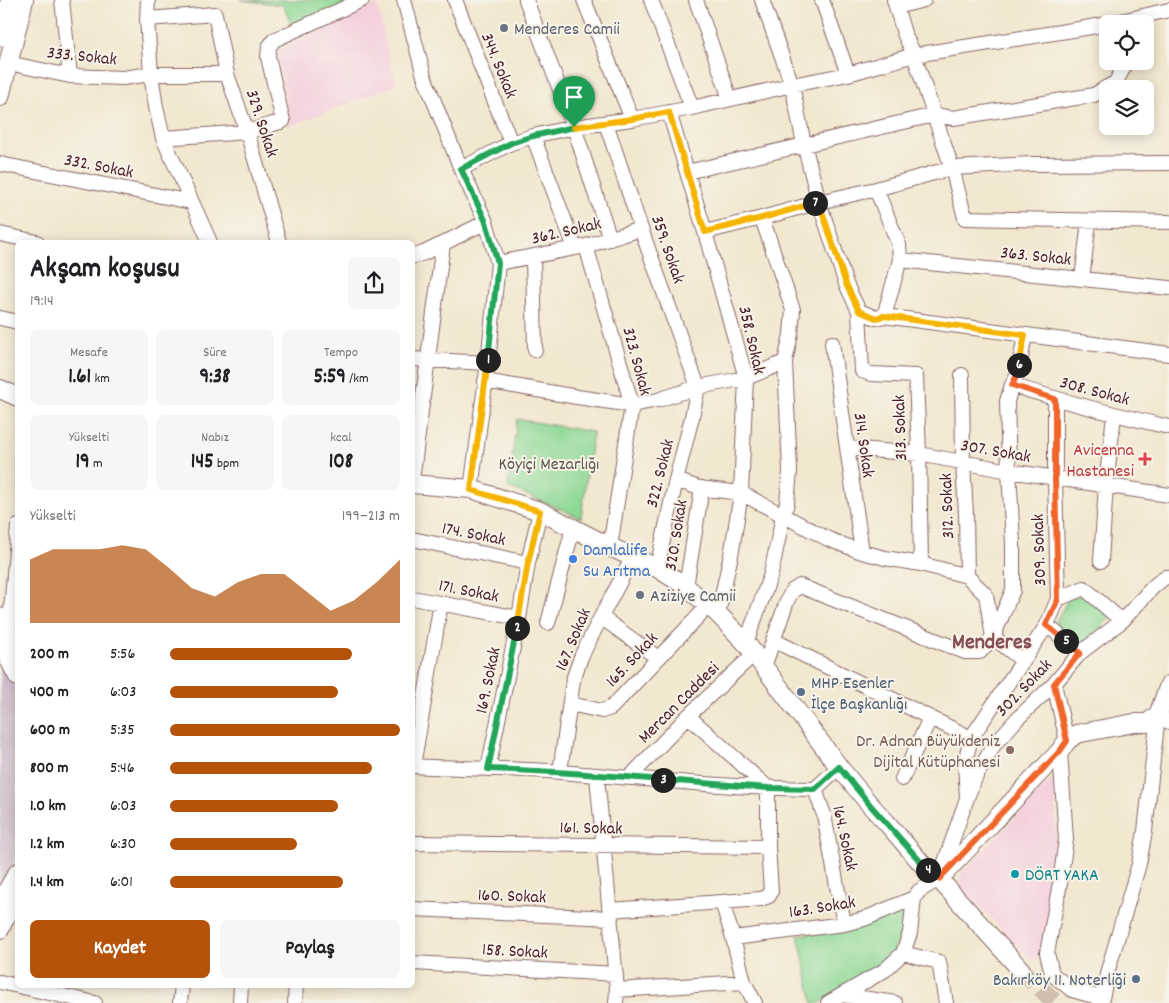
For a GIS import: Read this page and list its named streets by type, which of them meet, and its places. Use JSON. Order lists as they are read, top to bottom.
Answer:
{
  "streets": {
    "street": [
      "333. Sokak",
      "344. Sokak",
      "329. Sokak",
      "332. Sokak",
      "362. Sokak",
      "359. Sokak",
      "363. Sokak",
      "358. Sokak",
      "323. Sokak",
      "308. Sokak",
      "313. Sokak",
      "314. Sokak",
      "307. Sokak",
      "322. Sokak",
      "312. Sokak",
      "174. Sokak",
      "320. Sokak",
      "309. Sokak",
      "171. Sokak",
      "167. Sokak",
      "165. Sokak",
      "169. Sokak",
      "302. Sokak",
      "Mercan Caddesi",
      "161. Sokak",
      "164. Sokak",
      "160. Sokak",
      "163. Sokak",
      "158. Sokak"
    ]
  },
  "crossings": [
    ["333. Sokak", "329. Sokak"],
    ["362. Sokak", "359. Sokak"],
    ["362. Sokak", "323. Sokak"],
    ["359. Sokak", "322. Sokak"],
    ["358. Sokak", "165. Sokak"],
    ["308. Sokak", "309. Sokak"],
    ["313. Sokak", "307. Sokak"],
    ["314. Sokak", "307. Sokak"],
    ["307. Sokak", "312. Sokak"],
    ["307. Sokak", "309. Sokak"],
    ["174. Sokak", "169. Sokak"],
    ["309. Sokak", "302. Sokak"],
    ["309. Sokak", "163. Sokak"],
    ["171. Sokak", "169. Sokak"],
    ["167. Sokak", "165. Sokak"],
    ["161. Sokak", "160. Sokak"],
    ["164. Sokak", "163. Sokak"]
  ],
  "districts": ["Menderes"],
  "parks": ["Köyiçi Mezarlığı"],
  "places": {
    "other": [
      "Menderes Camii",
      "Damlalife Su Arıtma",
      "Aziziye Camii",
      "MHP Esenler İlçe Başkanlığı",
      "Dr. Adnan Büyükdeniz Dijital Kütüphanesi",
      "DÖRT YAKA",
      "Bakırköy 11. Noterliği"
    ],
    "health": ["Avicenna Hastanesi"]
  },
  "page": {
    "pins": [
      "7",
      "1",
      "6",
      "2",
      "5",
      "3",
      "4"
    ],
    "heading": ["Akşam koşusu", "19:14"],
    "stats": [
      ["Mesafe", "1.61 km"],
      ["Süre", "9:38"],
      ["Tempo", "5:59 /km"],
      ["Yükselti", "19 m"],
      ["Nabız", "145 bpm"],
      ["kcal", "108"]
    ],
    "chart": ["Yükselti", "199–213 m"],
    "list": [
      {
        "name": "200 m",
        "note": "5:56"
      },
      {
        "name": "400 m",
        "note": "6:03"
      },
      {
        "name": "600 m",
        "note": "5:35"
      },
      {
        "name": "800 m",
        "note": "5:46"
      },
      {
        "name": "1.0 km",
        "note": "6:03"
      },
      {
        "name": "1.2 km",
        "note": "6:30"
      },
      {
        "name": "1.4 km",
        "note": "6:01"
      }
    ],
    "buttons": ["Kaydet", "Paylaş"]
  }
}
